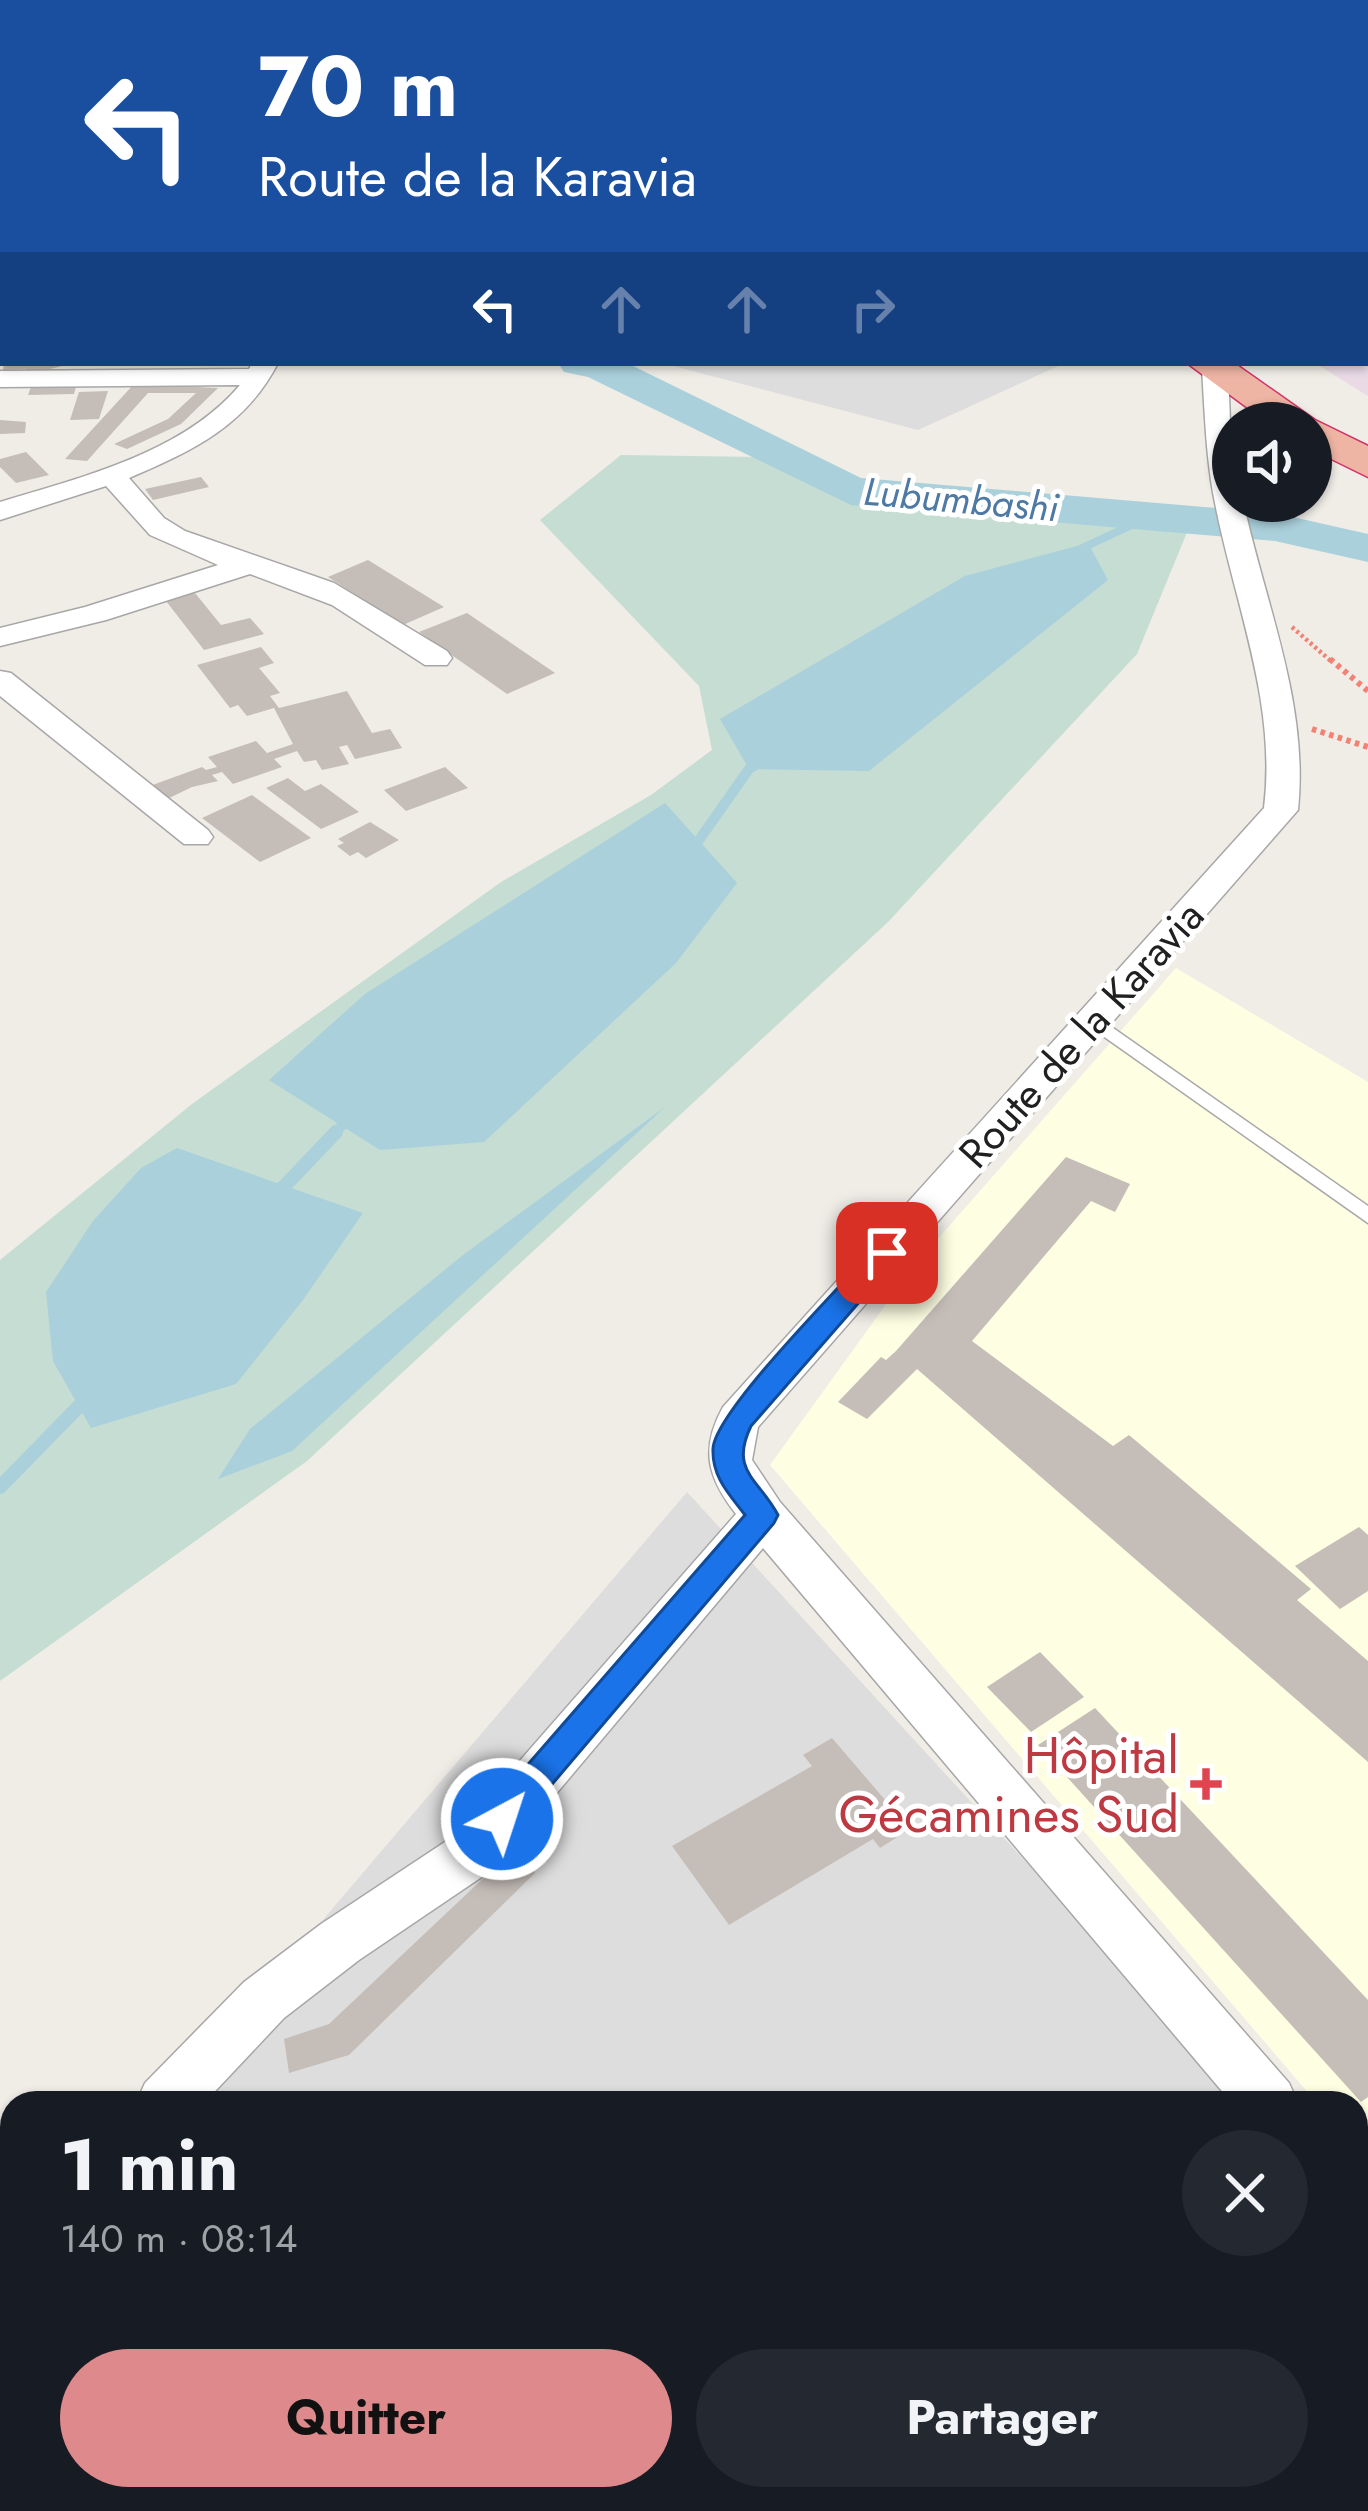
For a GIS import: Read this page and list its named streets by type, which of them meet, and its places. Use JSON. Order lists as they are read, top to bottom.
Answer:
{
  "streets": {
    "street": ["Route de la Karavia"]
  },
  "water": ["Lubumbashi"],
  "places": {
    "health": ["Hôpital Gécamines Sud"]
  },
  "page": {
    "turn": ["70 m", "Route de la Karavia"],
    "heading": ["1 min", "140 m · 08:14"],
    "buttons": ["Quitter", "Partager"]
  }
}
